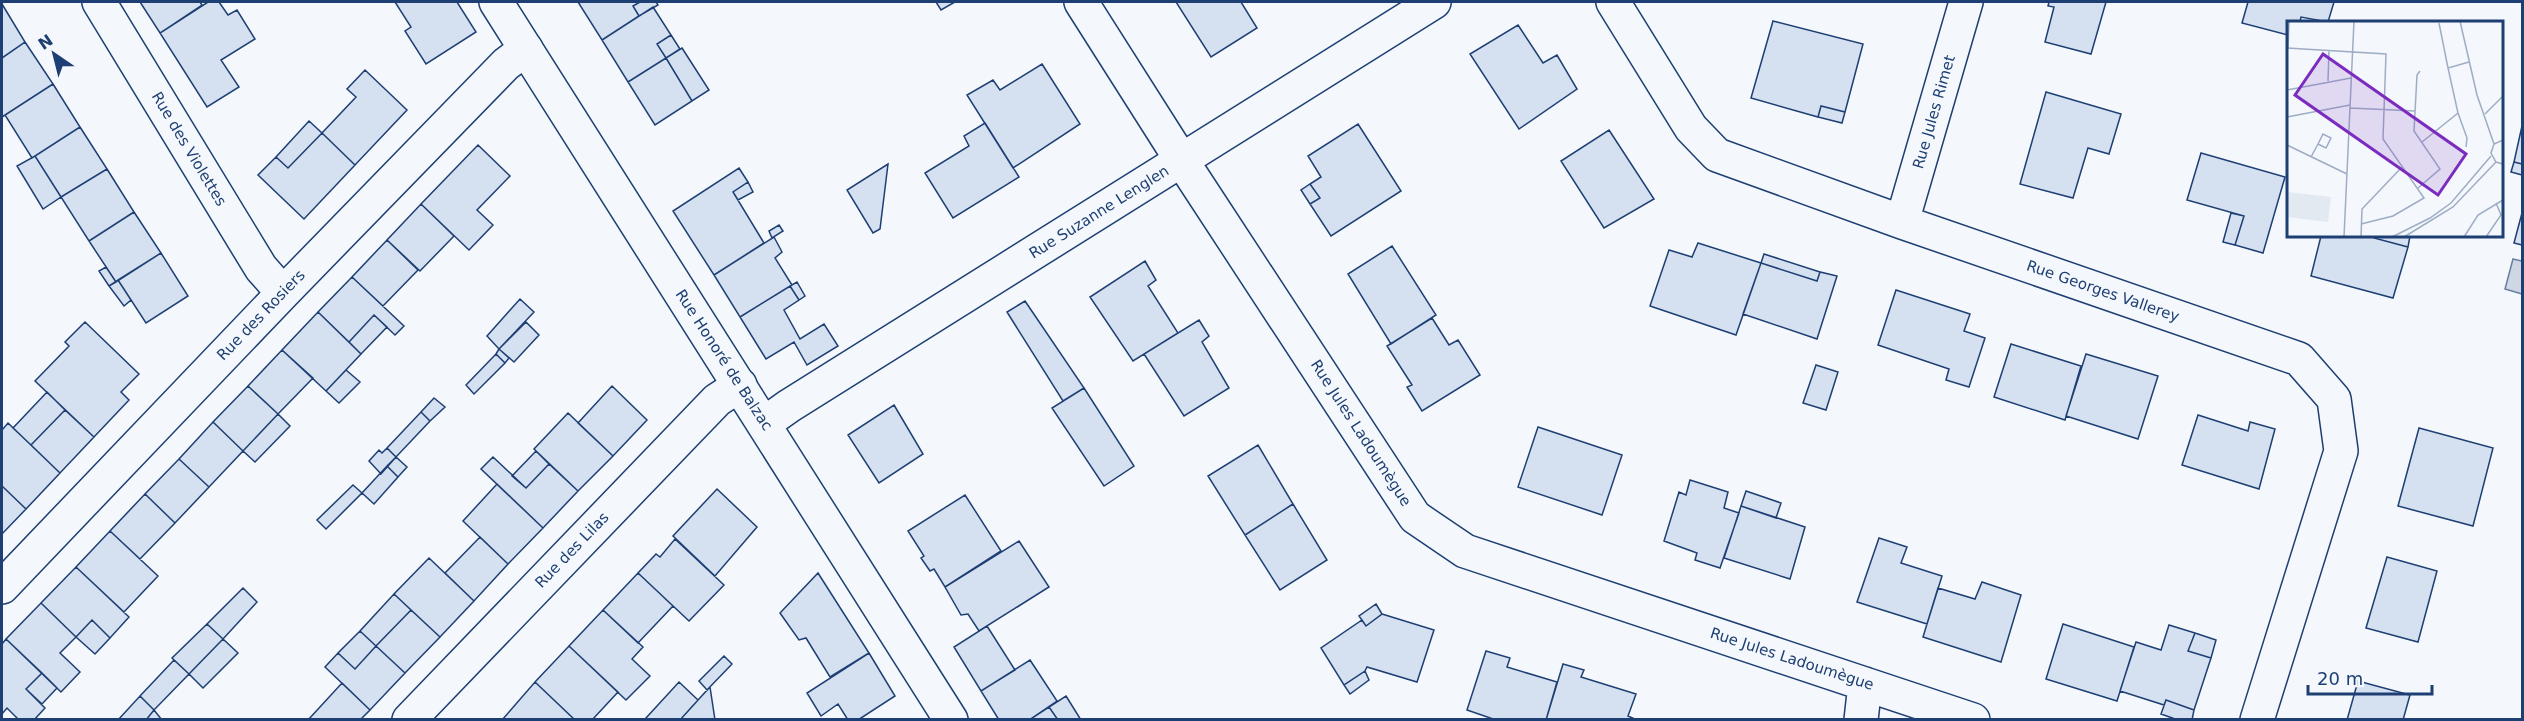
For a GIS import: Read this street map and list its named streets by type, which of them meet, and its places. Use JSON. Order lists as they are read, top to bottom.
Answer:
{
  "streets": {
    "street": [
      "Rue Jules Rimet",
      "Rue des Violettes",
      "Rue Suzanne Lenglen",
      "Rue Georges Vallerey",
      "Rue des Rosiers",
      "Rue Honoré de Balzac",
      "Rue Jules Ladoumègue",
      "Rue des Lilas"
    ]
  },
  "crossings": [
    ["Rue Jules Rimet", "Rue Georges Vallerey"],
    ["Rue des Violettes", "Rue des Rosiers"],
    ["Rue Suzanne Lenglen", "Rue Honoré de Balzac"],
    ["Rue Suzanne Lenglen", "Rue Jules Ladoumègue"],
    ["Rue des Rosiers", "Rue Honoré de Balzac"],
    ["Rue Honoré de Balzac", "Rue des Lilas"]
  ],
  "scale_bar": "20 m",
  "north": "top left"
}
